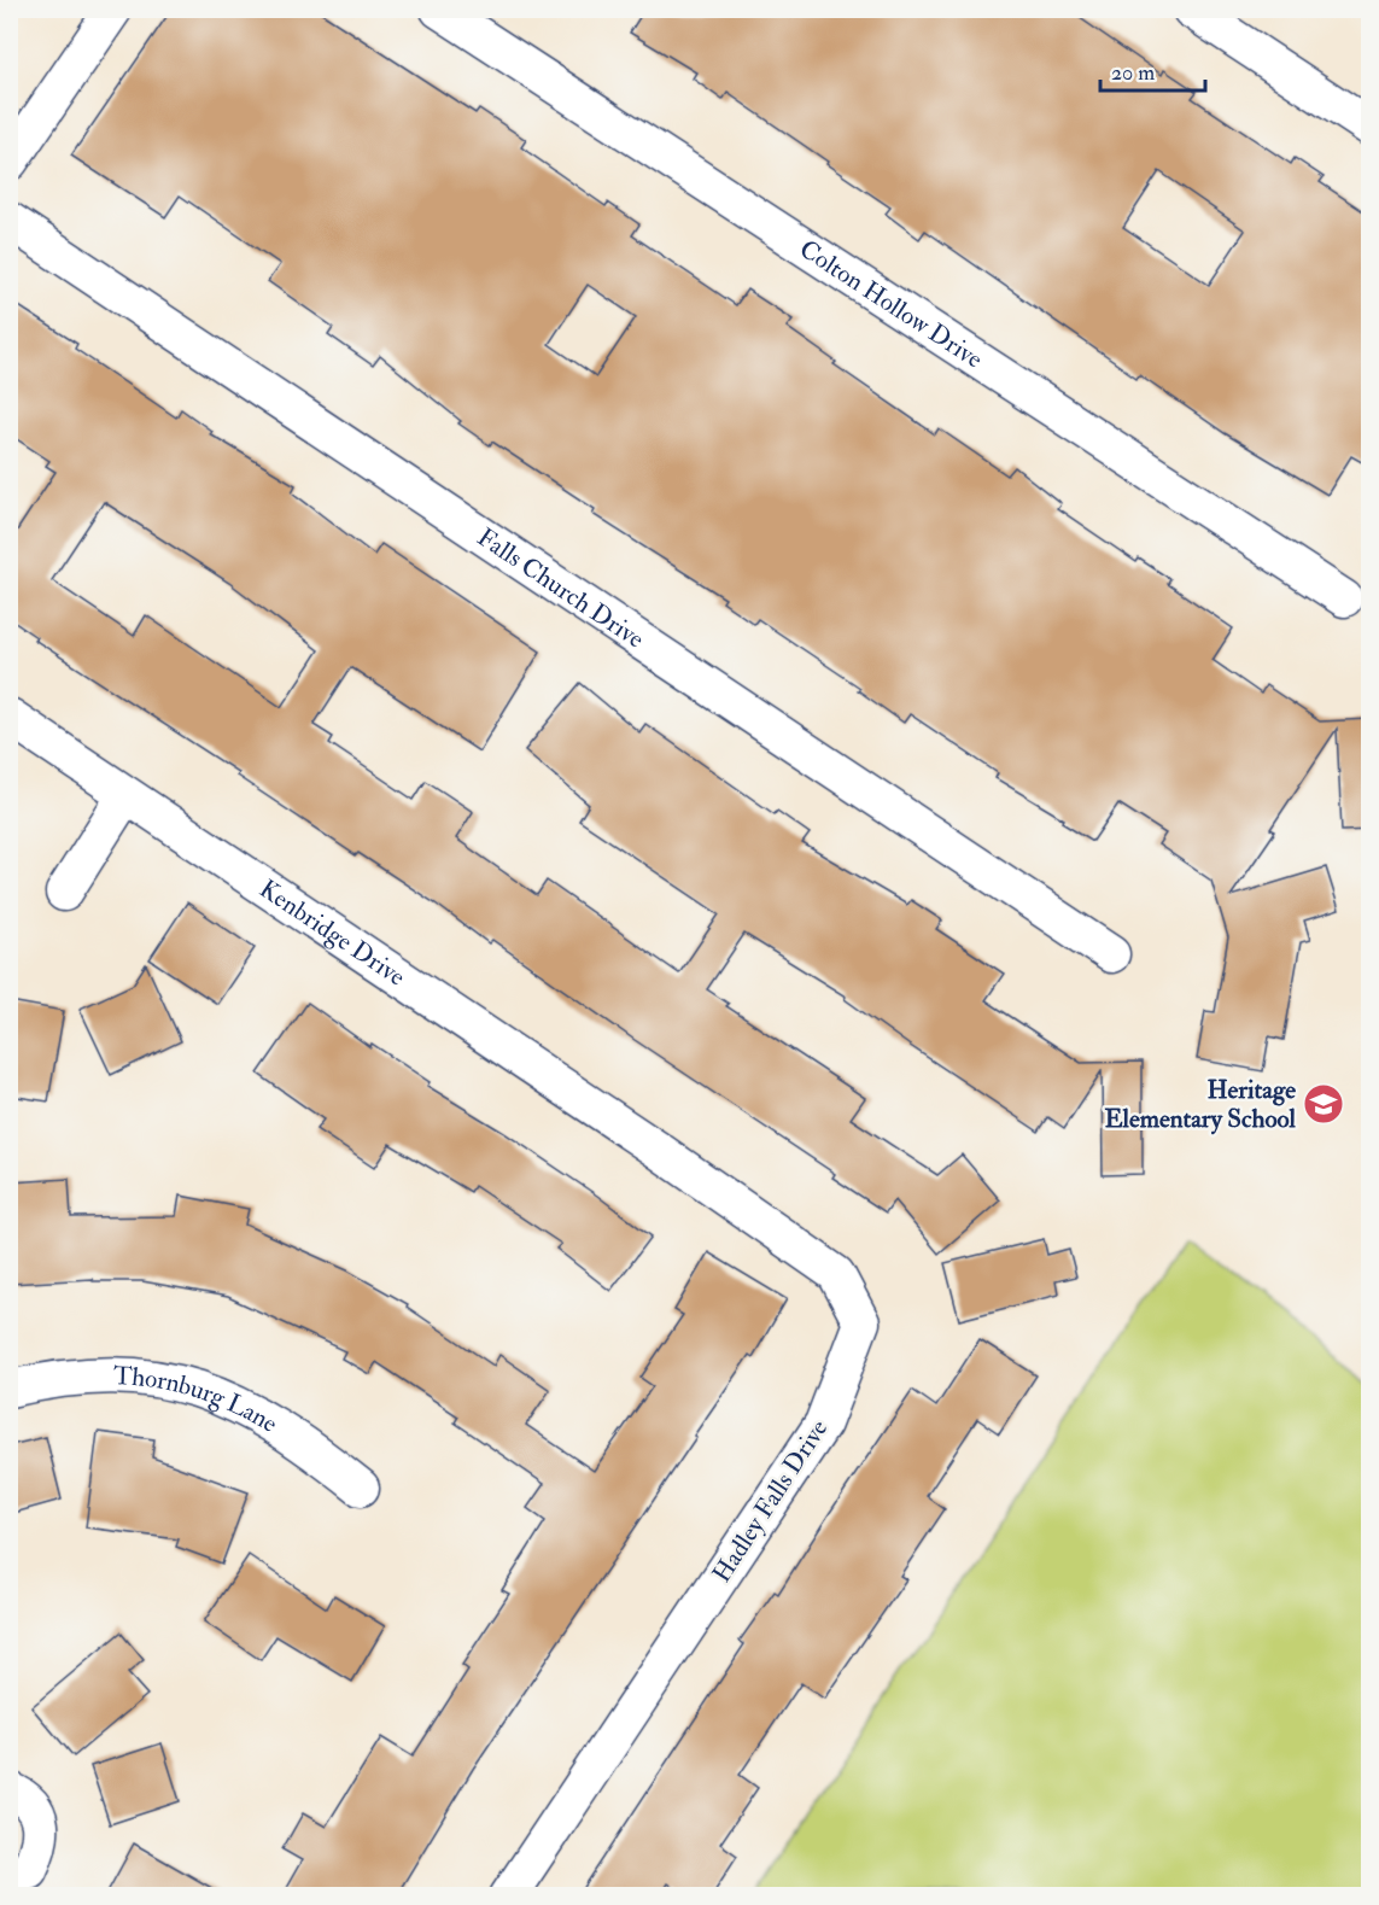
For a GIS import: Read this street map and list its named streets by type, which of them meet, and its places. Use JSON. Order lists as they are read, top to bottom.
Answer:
{
  "streets": {
    "street": [
      "Colton Hollow Drive",
      "Falls Church Drive",
      "Kenbridge Drive",
      "Thornburg Lane",
      "Hadley Falls Drive"
    ]
  },
  "crossings": [
    ["Kenbridge Drive", "Hadley Falls Drive"]
  ],
  "places": {
    "school or university": ["Heritage Elementary School"]
  },
  "scale_bar": "20 m"
}
